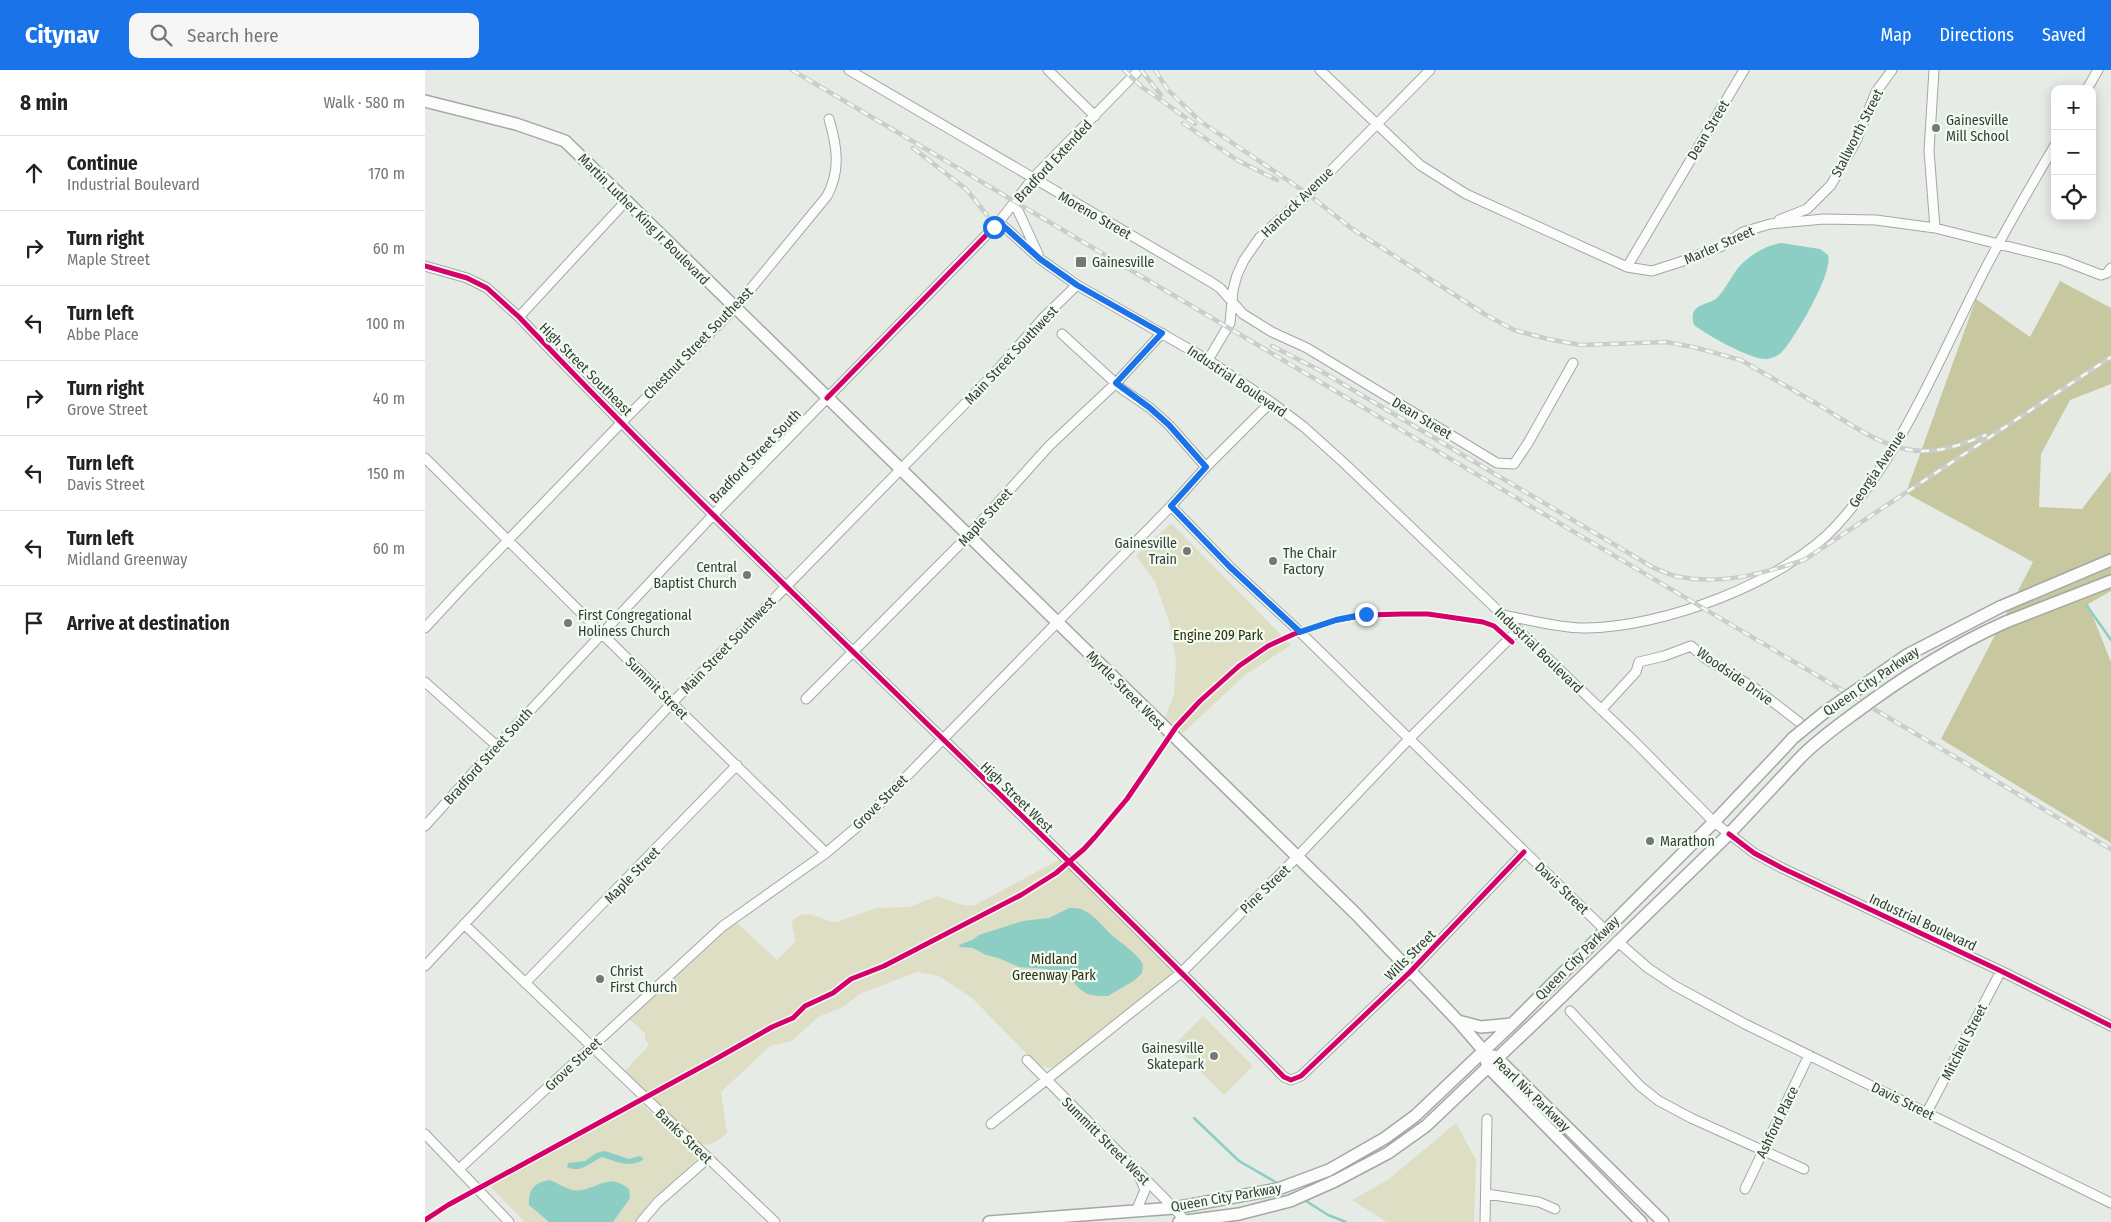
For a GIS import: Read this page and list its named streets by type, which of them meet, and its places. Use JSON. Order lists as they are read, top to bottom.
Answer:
{
  "streets": {
    "main road": [
      "Martin Luther King Jr Boulevard",
      "Queen City Parkway",
      "Myrtle Street West",
      "Davis Street",
      "Pearl Nix Parkway"
    ],
    "street": [
      "Dean Street",
      "Stallworth Street",
      "Bradford Extended",
      "Hancock Avenue",
      "Moreno Street",
      "Marler Street",
      "Chestnut Street Southeast",
      "Main Street Southwest",
      "High Street Southeast",
      "Industrial Boulevard",
      "Bradford Street South",
      "Georgia Avenue",
      "Maple Street",
      "Woodside Drive",
      "Summit Street",
      "High Street West",
      "Grove Street",
      "Pine Street",
      "Wills Street",
      "Mitchell Street",
      "Ashford Place",
      "Banks Street",
      "Summitt Street West"
    ]
  },
  "crossings": [
    ["Dean Street", "Hancock Avenue"],
    ["Dean Street", "Moreno Street"],
    ["Dean Street", "Marler Street"],
    ["Stallworth Street", "Marler Street"],
    ["Bradford Extended", "Moreno Street"],
    ["Bradford Extended", "Industrial Boulevard"],
    ["Bradford Extended", "Bradford Street South"],
    ["Hancock Avenue", "Moreno Street"],
    ["Hancock Avenue", "Marler Street"],
    ["Hancock Avenue", "Industrial Boulevard"],
    ["Martin Luther King Jr Boulevard", "Chestnut Street Southeast"],
    ["Martin Luther King Jr Boulevard", "Bradford Street South"],
    ["Martin Luther King Jr Boulevard", "Myrtle Street West"],
    ["Marler Street", "Georgia Avenue"],
    ["Chestnut Street Southeast", "High Street Southeast"],
    ["Chestnut Street Southeast", "Summit Street"],
    ["Main Street Southwest", "Industrial Boulevard"],
    ["Main Street Southwest", "Summit Street"],
    ["Main Street Southwest", "Myrtle Street West"],
    ["Main Street Southwest", "High Street West"],
    ["Main Street Southwest", "Banks Street"],
    ["High Street Southeast", "Bradford Street South"],
    ["High Street Southeast", "High Street West"],
    ["Industrial Boulevard", "Georgia Avenue"],
    ["Industrial Boulevard", "Maple Street"],
    ["Industrial Boulevard", "Woodside Drive"],
    ["Industrial Boulevard", "Queen City Parkway"],
    ["Industrial Boulevard", "Grove Street"],
    ["Industrial Boulevard", "Pine Street"],
    ["Industrial Boulevard", "Mitchell Street"],
    ["Bradford Street South", "Summit Street"],
    ["Bradford Street South", "Myrtle Street West"],
    ["Bradford Street South", "High Street West"],
    ["Maple Street", "Summit Street"],
    ["Maple Street", "Myrtle Street West"],
    ["Maple Street", "High Street West"],
    ["Maple Street", "Banks Street"],
    ["Queen City Parkway", "Myrtle Street West"],
    ["Queen City Parkway", "Davis Street"],
    ["Queen City Parkway", "Pearl Nix Parkway"],
    ["Queen City Parkway", "Summitt Street West"],
    ["Summit Street", "Grove Street"],
    ["Myrtle Street West", "Grove Street"],
    ["Myrtle Street West", "Pine Street"],
    ["Myrtle Street West", "Wills Street"],
    ["Myrtle Street West", "Pearl Nix Parkway"],
    ["High Street West", "Grove Street"],
    ["High Street West", "Pine Street"],
    ["High Street West", "Wills Street"],
    ["Grove Street", "Davis Street"],
    ["Grove Street", "Banks Street"],
    ["Davis Street", "Pine Street"],
    ["Davis Street", "Wills Street"],
    ["Davis Street", "Mitchell Street"],
    ["Davis Street", "Ashford Place"],
    ["Pine Street", "Summitt Street West"]
  ],
  "parks": ["Engine 209 Park", "Midland Greenway Park"],
  "places": {
    "other": [
      "Gainesville Mill School",
      "Gainesville Train",
      "The Chair Factory",
      "Central Baptist Church",
      "First Congregational Holiness Church",
      "Marathon",
      "Christ First Church",
      "Gainesville Skatepark"
    ],
    "transit": ["Gainesville"]
  },
  "page": {
    "header": "Citynav",
    "search": "Search here",
    "nav": ["Map", "Directions", "Saved"],
    "heading": ["8 min", "Walk · 580 m"],
    "map_buttons": ["+", "−"],
    "list": [
      ["Continue", "Industrial Boulevard", "170 m"],
      ["Turn right", "Maple Street", "60 m"],
      ["Turn left", "Abbe Place", "100 m"],
      ["Turn right", "Grove Street", "40 m"],
      ["Turn left", "Davis Street", "150 m"],
      ["Turn left", "Midland Greenway", "60 m"],
      "Arrive at destination"
    ]
  }
}
